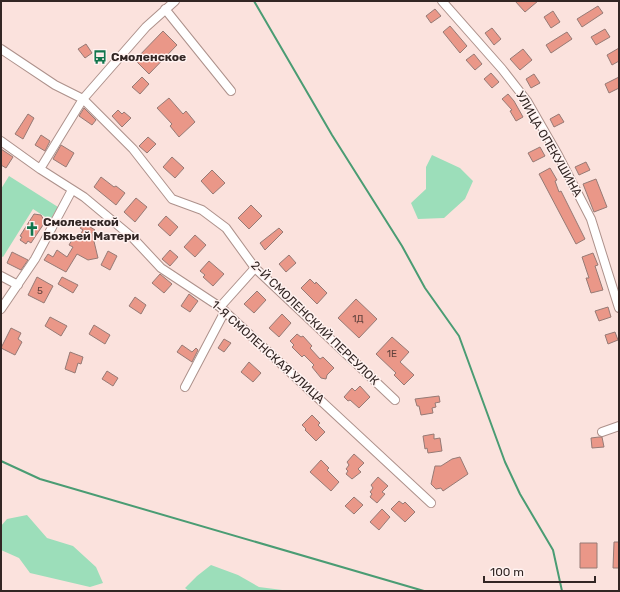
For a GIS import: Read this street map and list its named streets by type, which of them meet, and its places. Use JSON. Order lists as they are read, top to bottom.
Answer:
{
  "streets": {
    "street": ["УЛИЦА ОПЕКУШИНА", "2-Й СМОЛЕНСКИЙ ПЕРЕУЛОК", "1-Я СМОЛЕНСКАЯ УЛИЦА"]
  },
  "places": {
    "bus stop": ["Смоленское"],
    "church": ["Смоленской Божьей Матери"]
  },
  "house_numbers": ["5", "1Д", "1Е"],
  "scale_bar": "100 m"
}
